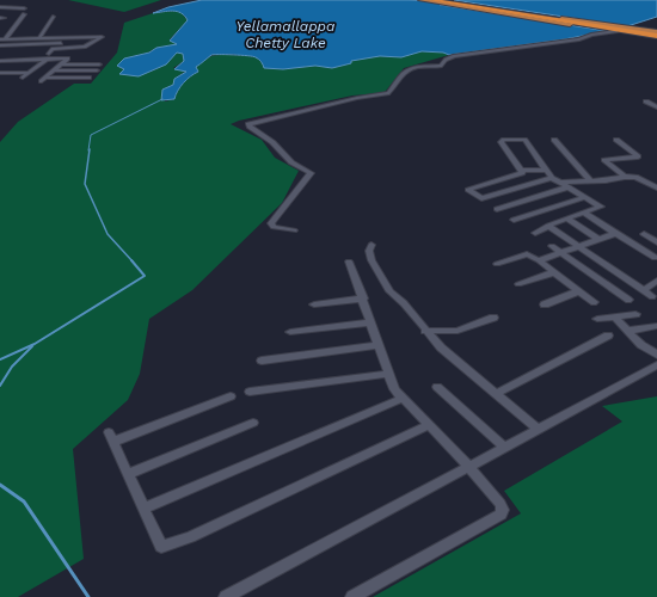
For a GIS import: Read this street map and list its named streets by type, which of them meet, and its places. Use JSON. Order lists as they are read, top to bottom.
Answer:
{
  "water": ["Yellamallappa Chetty Lake"]
}
